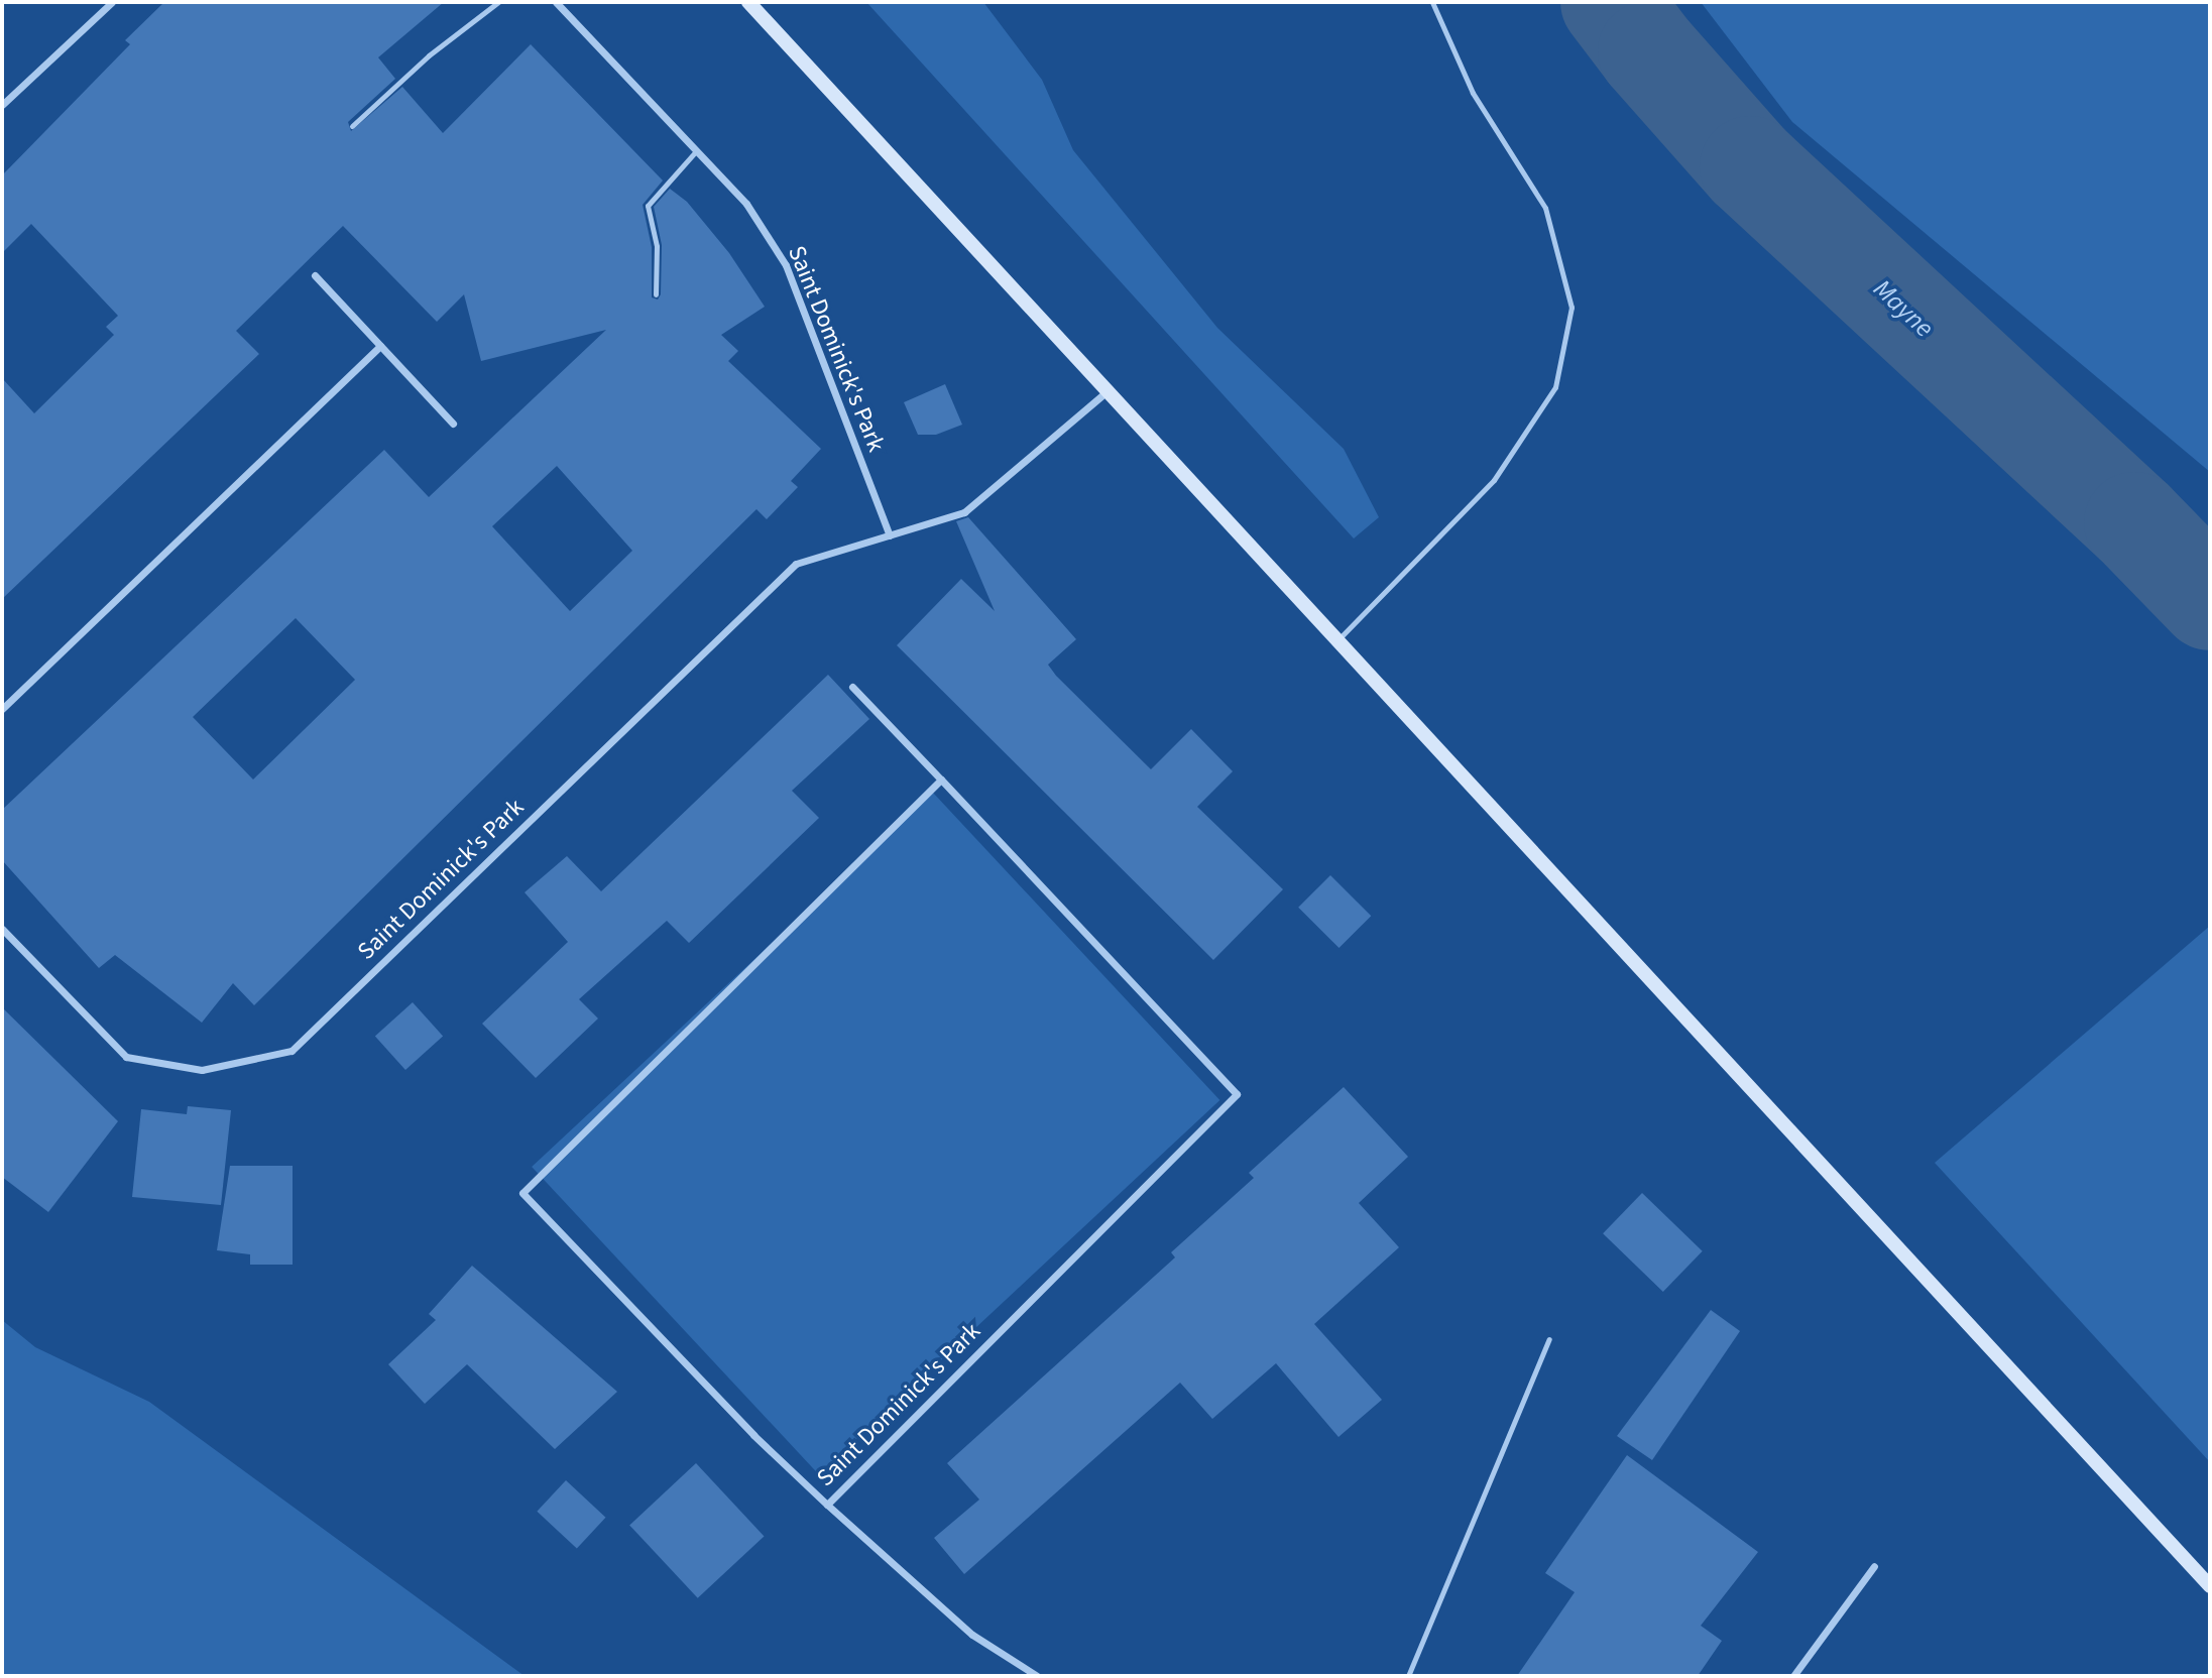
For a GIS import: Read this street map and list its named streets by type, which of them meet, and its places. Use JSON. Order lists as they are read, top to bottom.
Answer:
{
  "streets": {
    "street": ["Saint Dominick's Park"]
  },
  "water": ["Mayne"]
}
